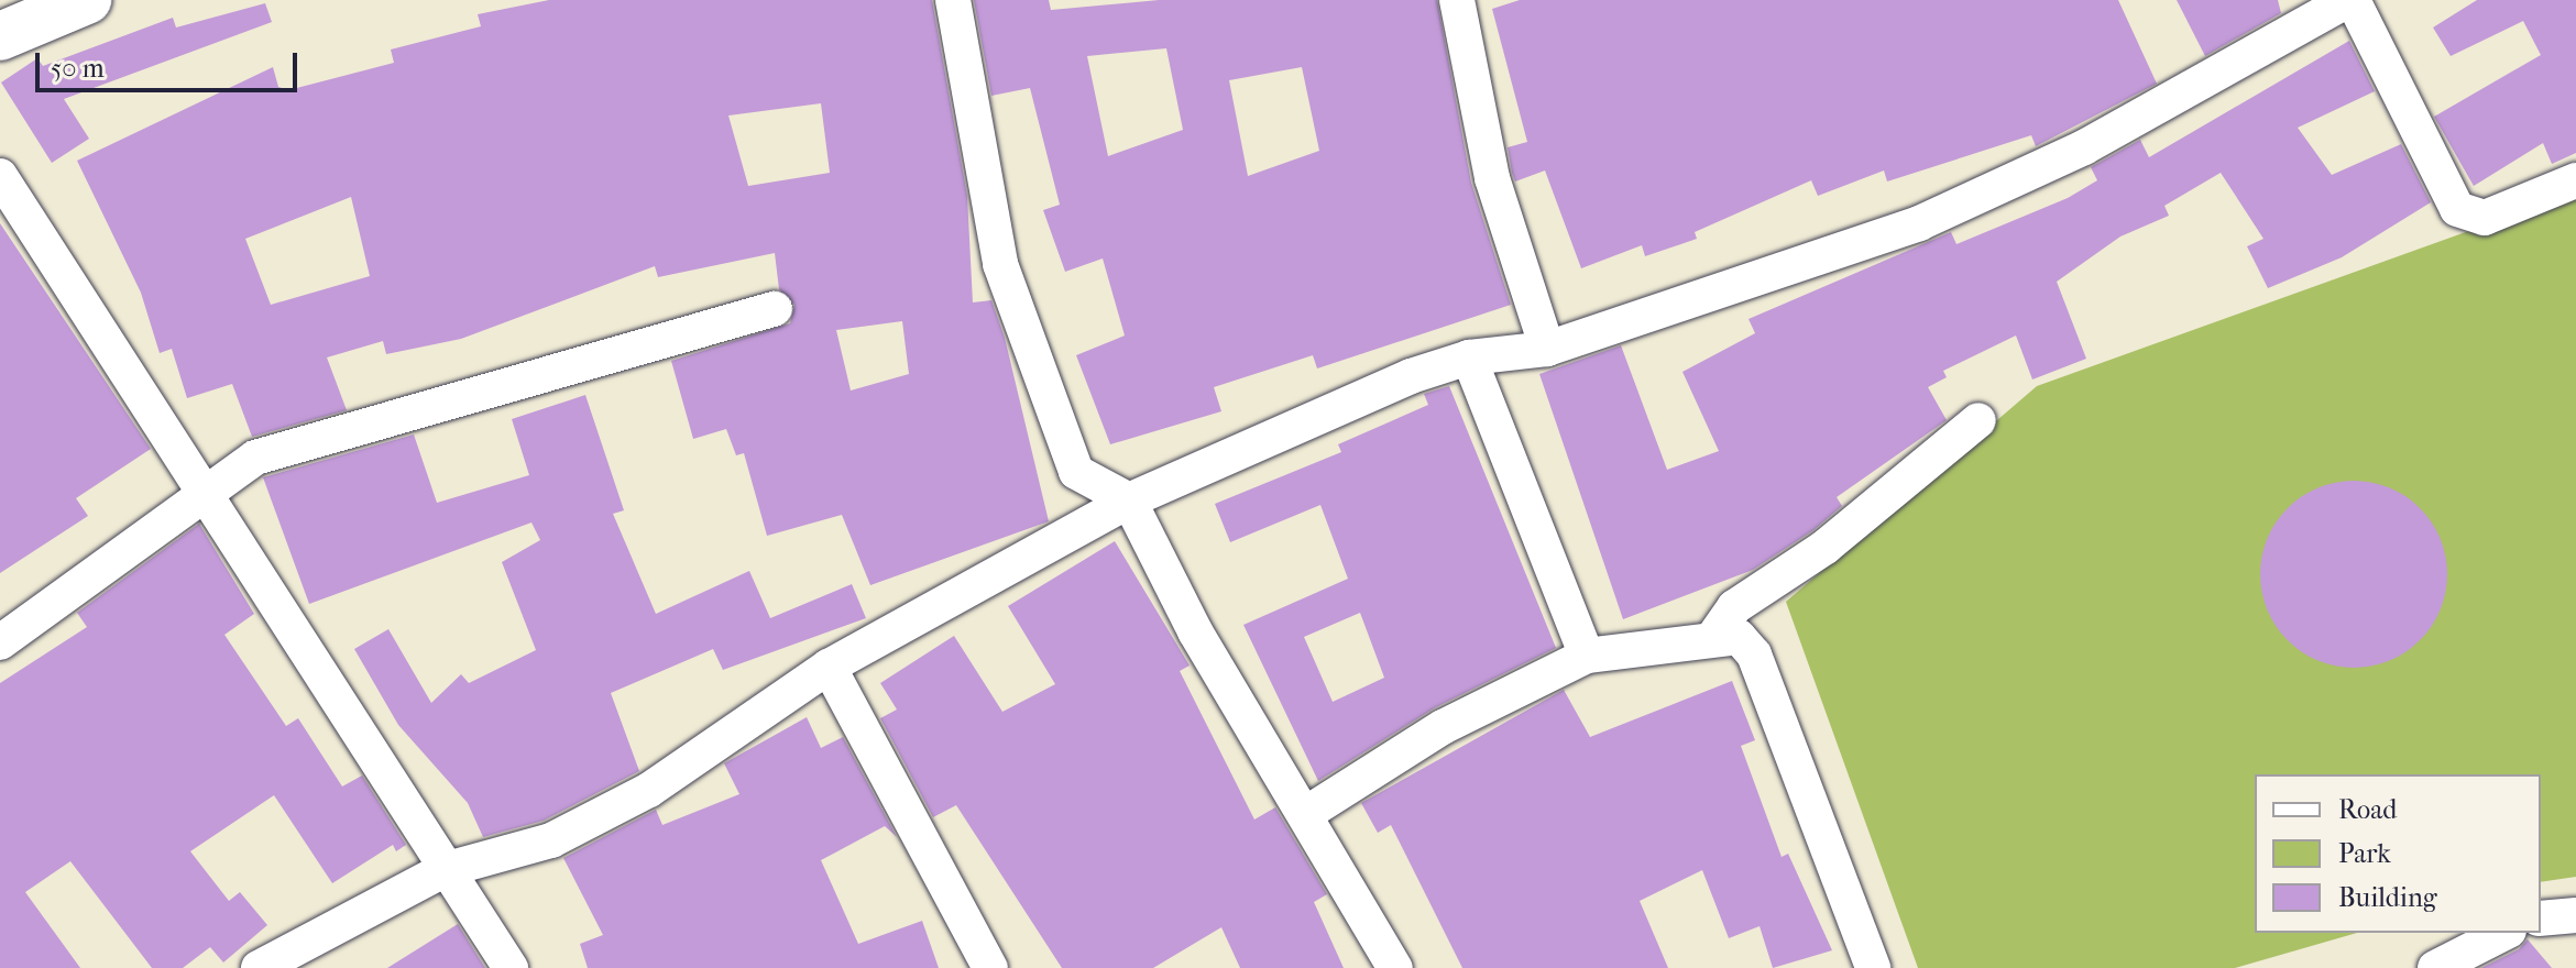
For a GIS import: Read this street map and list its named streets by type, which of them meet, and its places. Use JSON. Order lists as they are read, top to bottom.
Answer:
{
  "legend": ["Road", "Park", "Building"],
  "scale_bar": "50 m"
}
